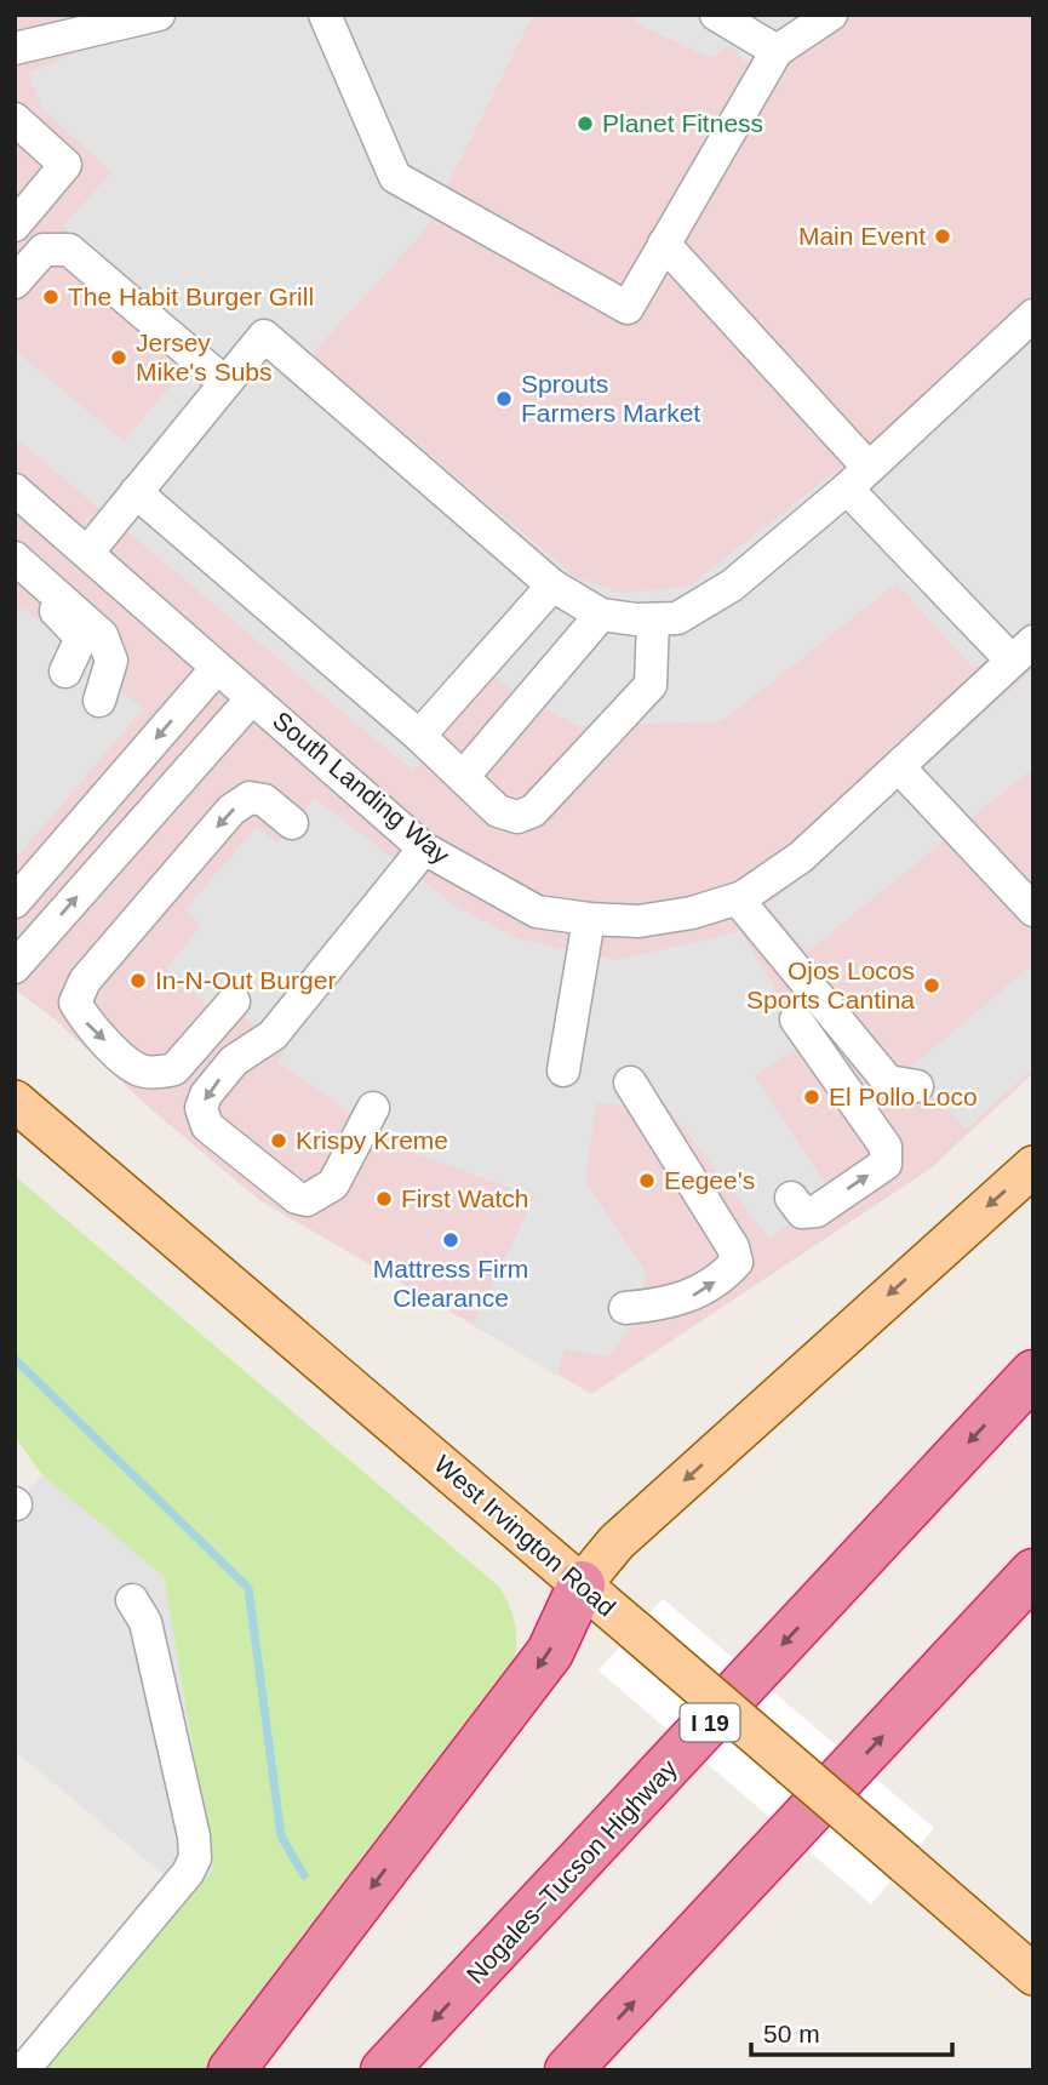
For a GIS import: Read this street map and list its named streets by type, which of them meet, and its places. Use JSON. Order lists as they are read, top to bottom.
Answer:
{
  "streets": {
    "highway": ["I 19", "Nogales–Tucson Highway"],
    "main road": ["West Irvington Road"],
    "street": ["South Landing Way"]
  },
  "places": [
    "Planet Fitness",
    "Main Event",
    "The Habit Burger Grill",
    "Jersey Mike's Subs",
    "Sprouts Farmers Market",
    "In-N-Out Burger",
    "Ojos Locos Sports Cantina",
    "El Pollo Loco",
    "Krispy Kreme",
    "Eegee's",
    "First Watch",
    "Mattress Firm Clearance"
  ],
  "scale_bar": "50 m"
}
